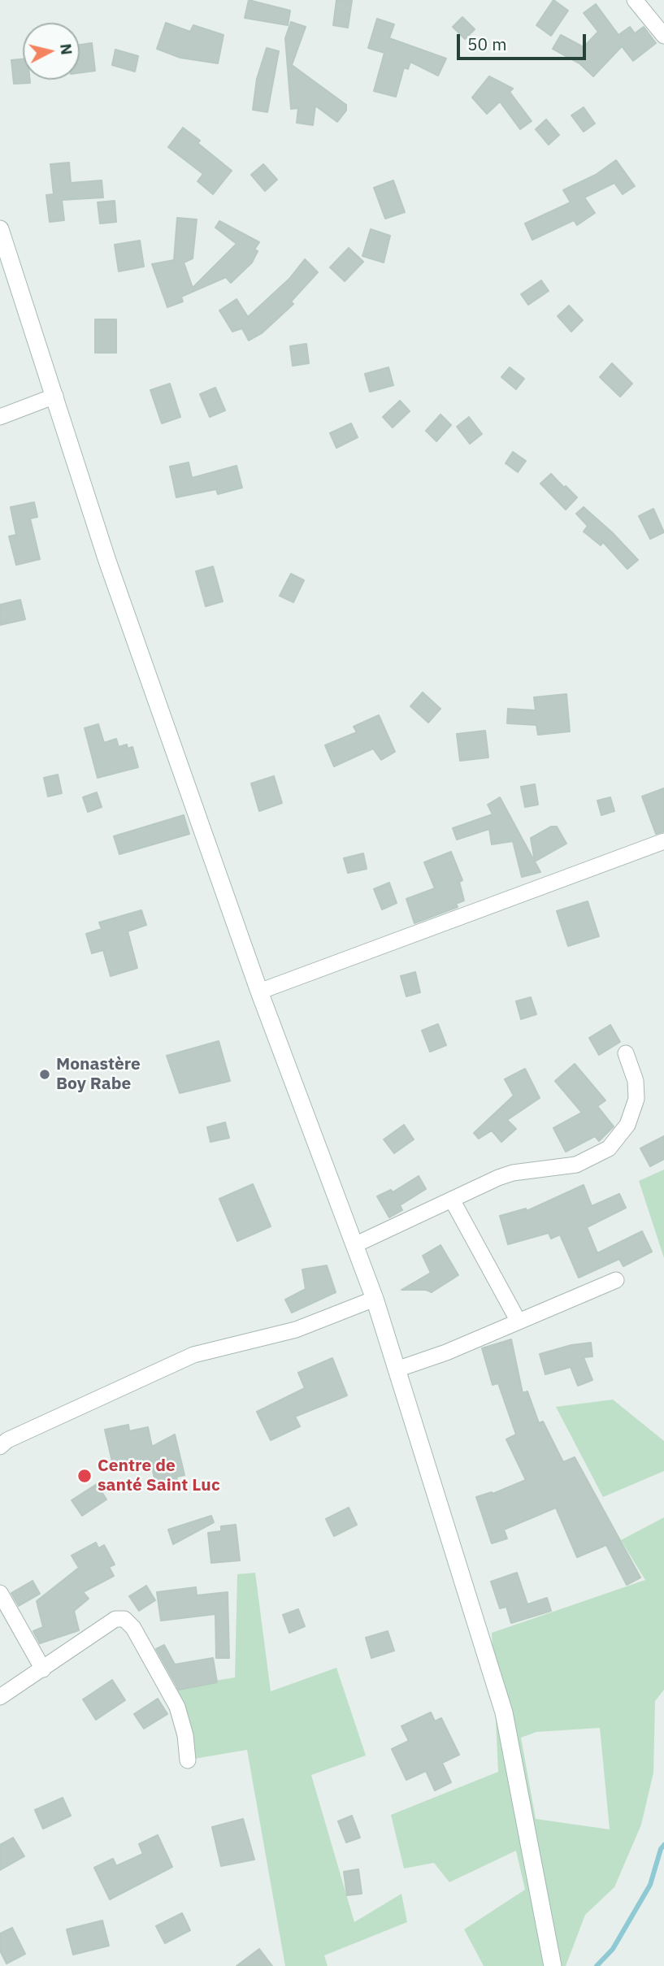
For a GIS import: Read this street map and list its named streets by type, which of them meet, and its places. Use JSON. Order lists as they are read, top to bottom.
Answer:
{
  "places": ["Monastère Boy Rabe", "Centre de santé Saint Luc"],
  "scale_bar": "50 m",
  "north": "right"
}
